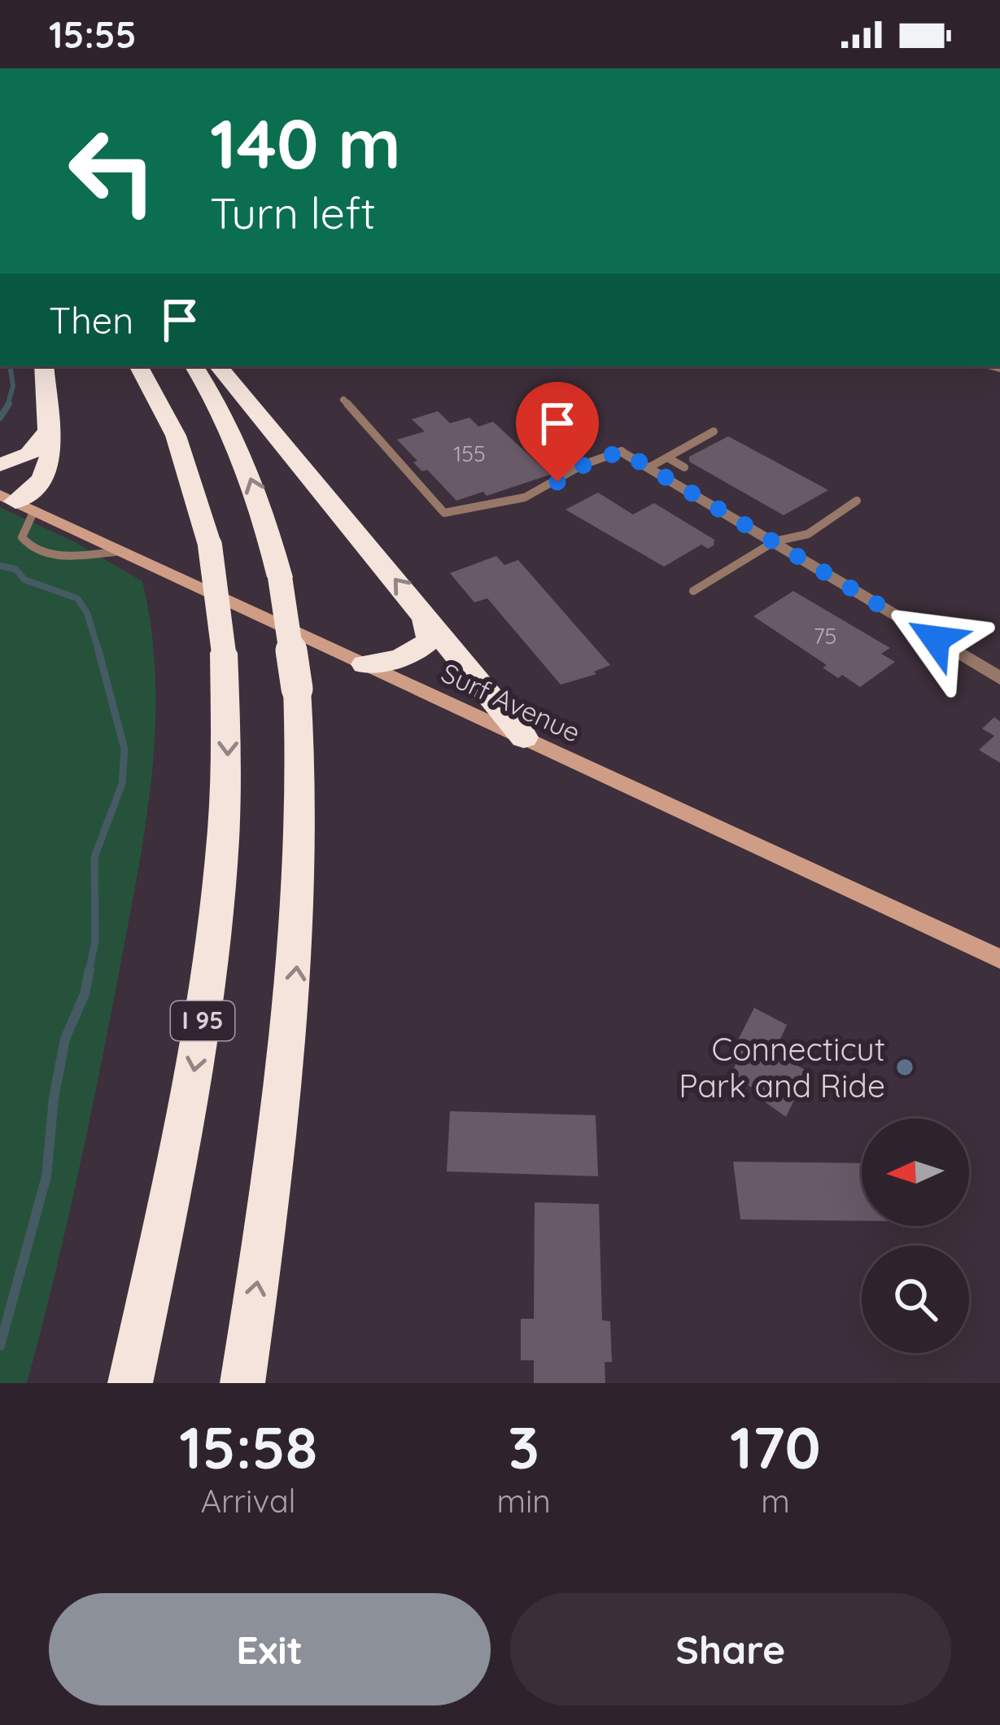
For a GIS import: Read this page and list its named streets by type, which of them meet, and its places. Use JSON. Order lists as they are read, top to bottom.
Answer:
{
  "streets": {
    "highway": ["I 95"],
    "main road": ["Surf Avenue"]
  },
  "places": ["Connecticut Park and Ride"],
  "house_numbers": ["155", "75"],
  "north": "left",
  "page": {
    "status": "15:55",
    "turn": ["140 m", "Turn left"],
    "then": "Then",
    "eta": [
      "15:58",
      "Arrival",
      "3",
      "min",
      "170",
      "m"
    ],
    "buttons": ["Exit", "Share"]
  }
}
